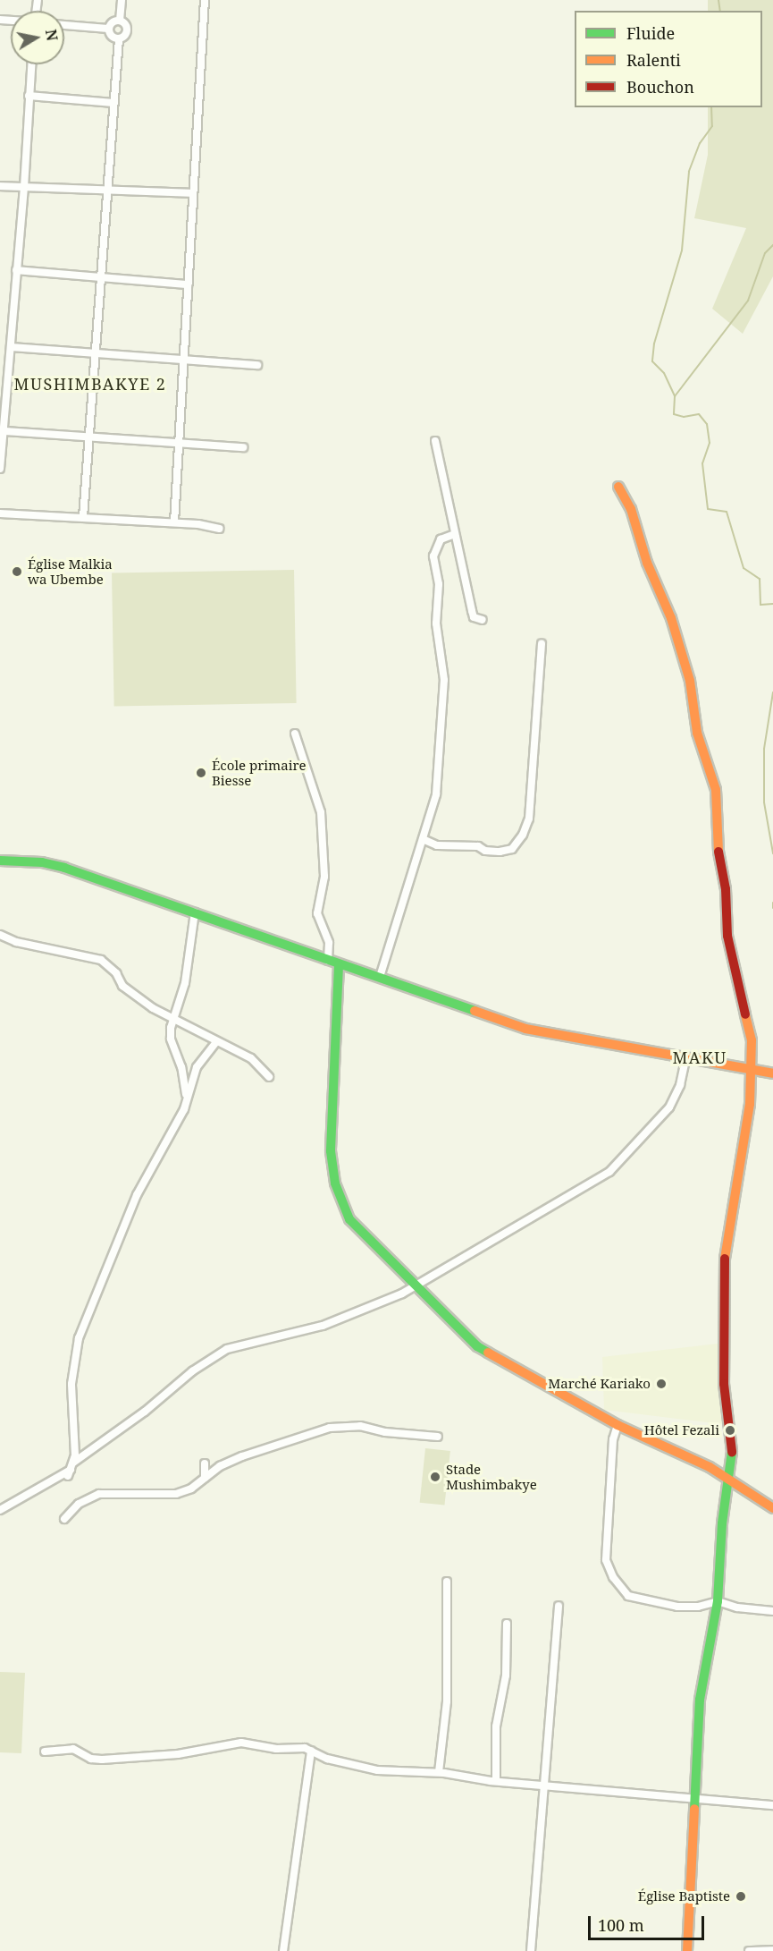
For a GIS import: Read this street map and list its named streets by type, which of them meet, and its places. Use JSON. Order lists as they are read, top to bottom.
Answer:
{
  "districts": ["MUSHIMBAKYE 2", "MAKU"],
  "places": [
    "Église Malkia wa Ubembe",
    "École primaire Biesse",
    "Marché Kariako",
    "Hôtel Fezali",
    "Stade Mushimbakye",
    "Église Baptiste"
  ],
  "legend": ["Fluide", "Ralenti", "Bouchon"],
  "scale_bar": "100 m",
  "north": "right"
}
